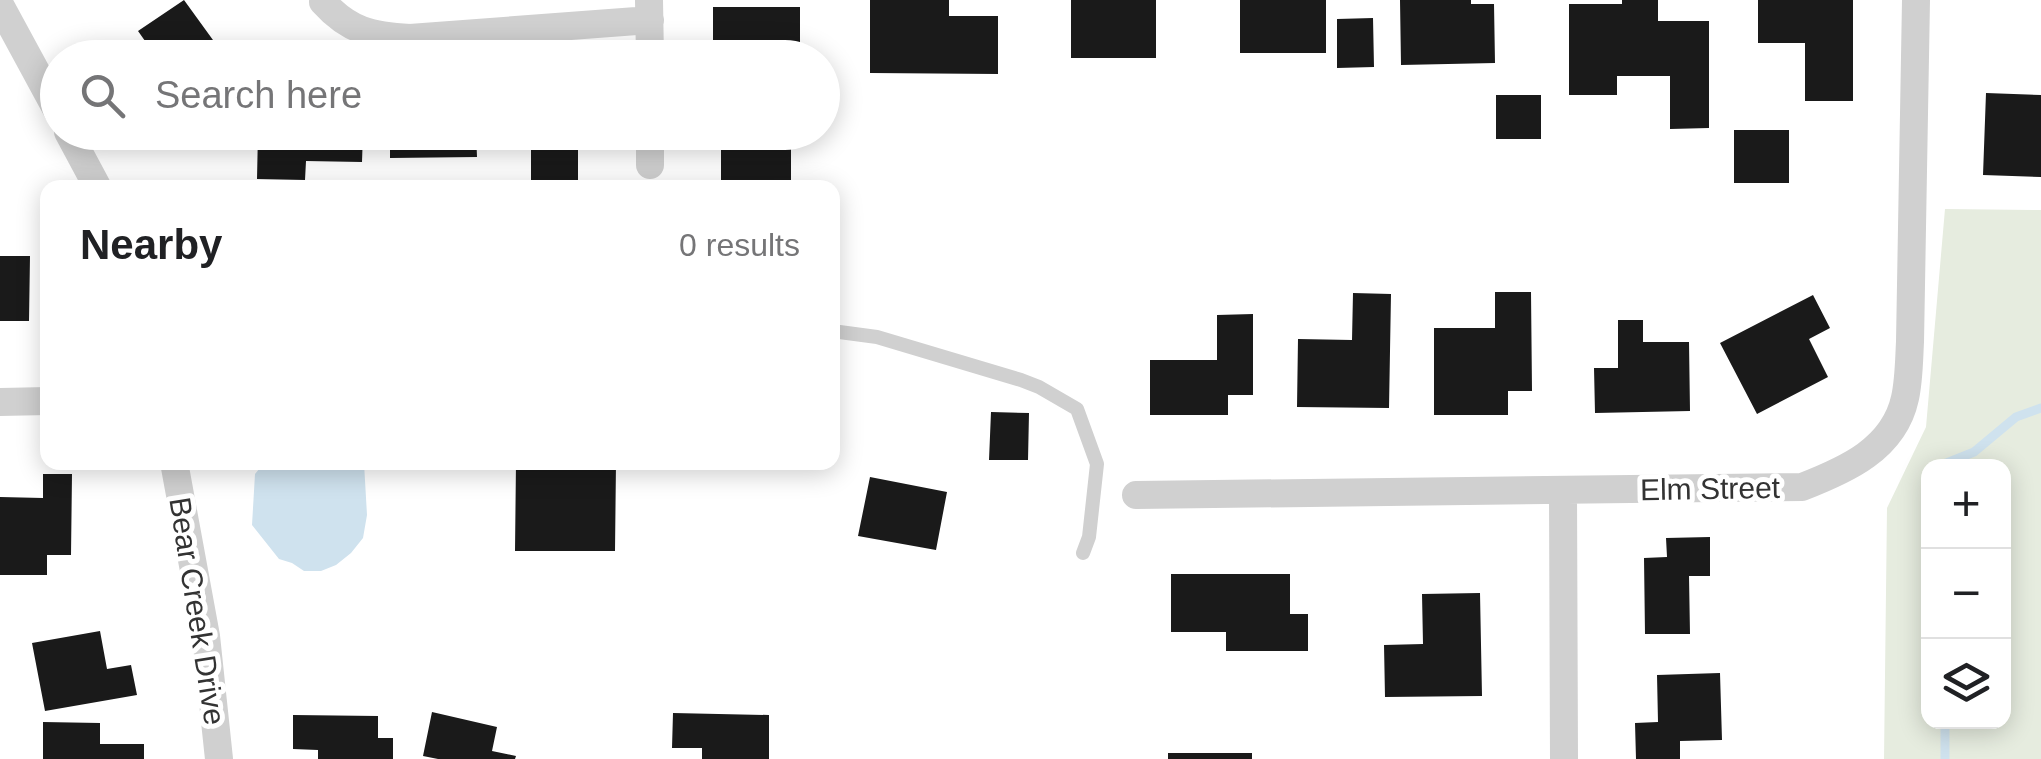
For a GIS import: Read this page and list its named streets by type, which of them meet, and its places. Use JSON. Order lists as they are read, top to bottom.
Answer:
{
  "streets": {
    "street": ["Elm Street", "Bear Creek Drive"]
  },
  "page": {
    "search": "Search here",
    "heading": ["Nearby", "0 results"],
    "map_buttons": ["+", "−"]
  }
}
